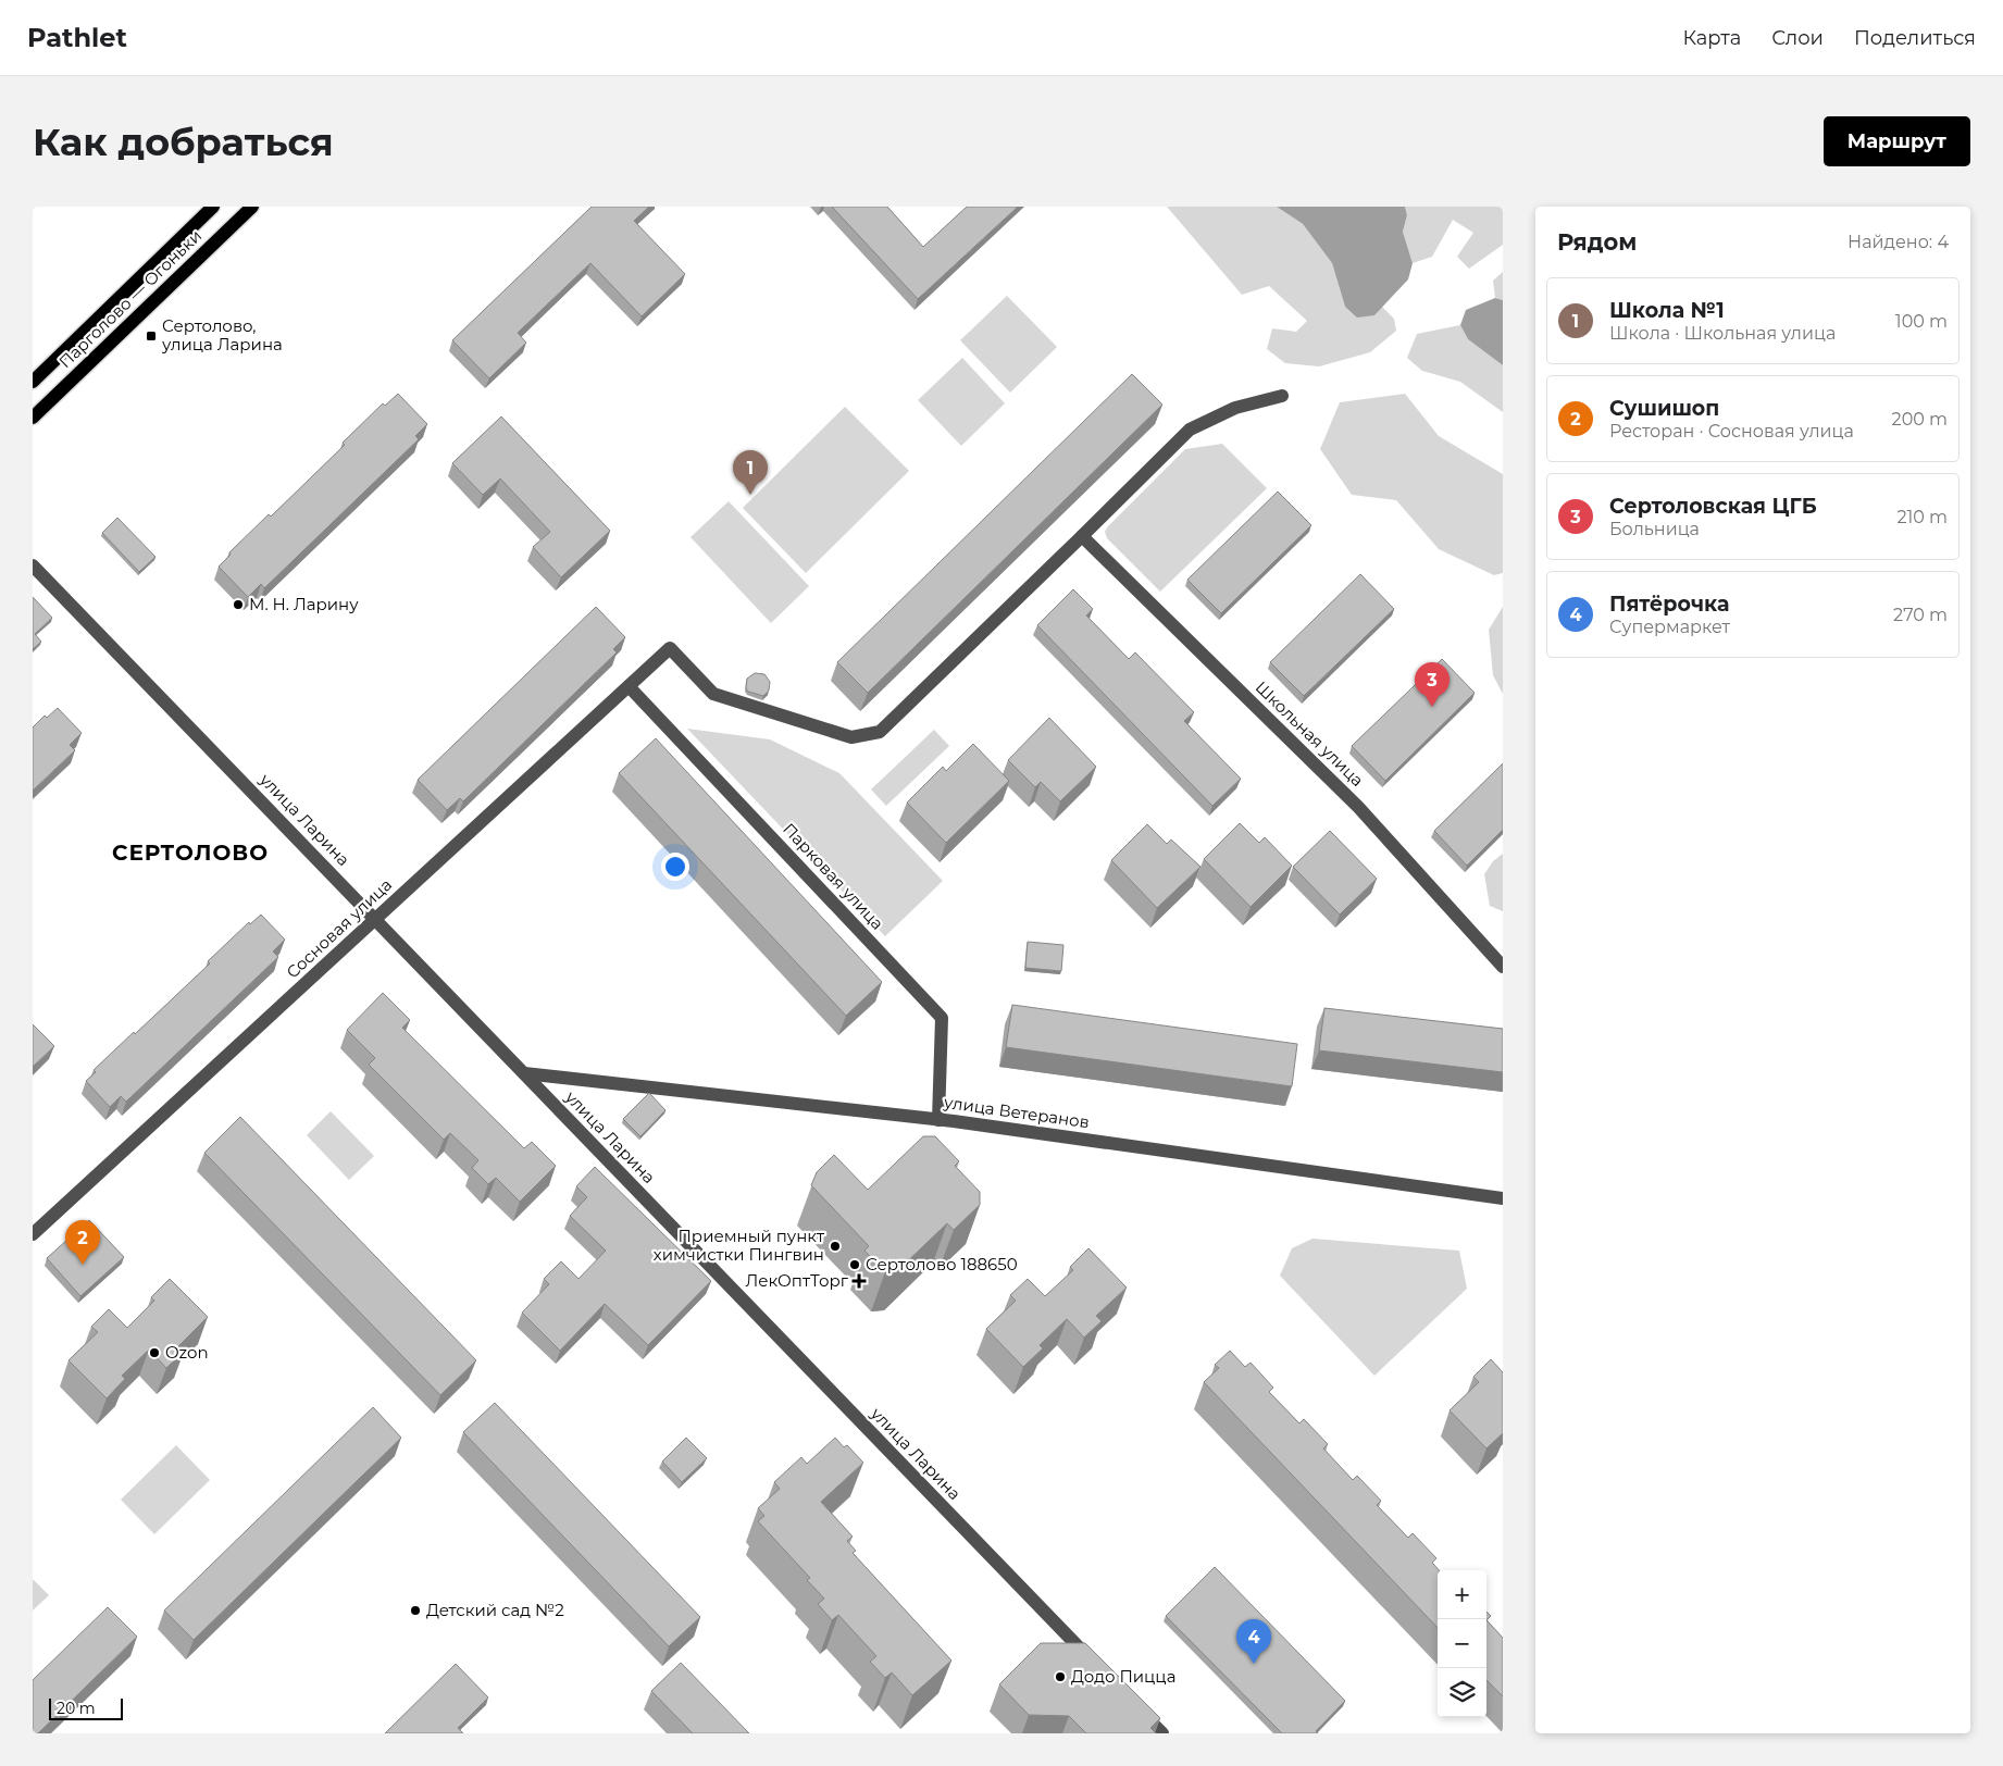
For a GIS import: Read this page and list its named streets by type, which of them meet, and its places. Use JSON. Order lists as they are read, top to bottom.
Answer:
{
  "streets": {
    "main road": ["Парголово — Огоньки"],
    "street": [
      "Школьная улица",
      "улица Ларина",
      "Парковая улица",
      "Сосновая улица",
      "улица Ветеранов"
    ]
  },
  "crossings": [
    ["Школьная улица", "Сосновая улица"],
    ["улица Ларина", "Сосновая улица"],
    ["улица Ларина", "улица Ветеранов"],
    ["Парковая улица", "Сосновая улица"],
    ["Парковая улица", "улица Ветеранов"]
  ],
  "districts": ["СЕРТОЛОВО"],
  "places": {
    "transit": ["Сертолово, улица Ларина"],
    "other": [
      "М. Н. Ларину",
      "Приемный пункт химчистки Пингвин",
      "Сертолово 188650",
      "Ozon",
      "Детский сад №2",
      "Додо Пицца"
    ],
    "health": ["ЛекОптТорг"]
  },
  "scale_bar": "20 m",
  "page": {
    "header": "Pathlet",
    "nav": ["Карта", "Слои", "Поделиться"],
    "buttons": "Маршрут",
    "title": "Как добраться",
    "heading": ["Рядом", "Найдено: 4"],
    "list": [
      {
        "mark": "1",
        "name": "Школа №1",
        "note": "Школа · Школьная улица",
        "value": "100 m"
      },
      {
        "mark": "2",
        "name": "Сушишоп",
        "note": "Ресторан · Сосновая улица",
        "value": "200 m"
      },
      {
        "mark": "3",
        "name": "Сертоловская ЦГБ",
        "note": "Больница",
        "value": "210 m"
      },
      {
        "mark": "4",
        "name": "Пятёрочка",
        "note": "Супермаркет",
        "value": "270 m"
      }
    ],
    "pins": [
      "1",
      "3",
      "2",
      "4"
    ],
    "map_buttons": ["+", "−"],
    "scale": "20 m"
  }
}
